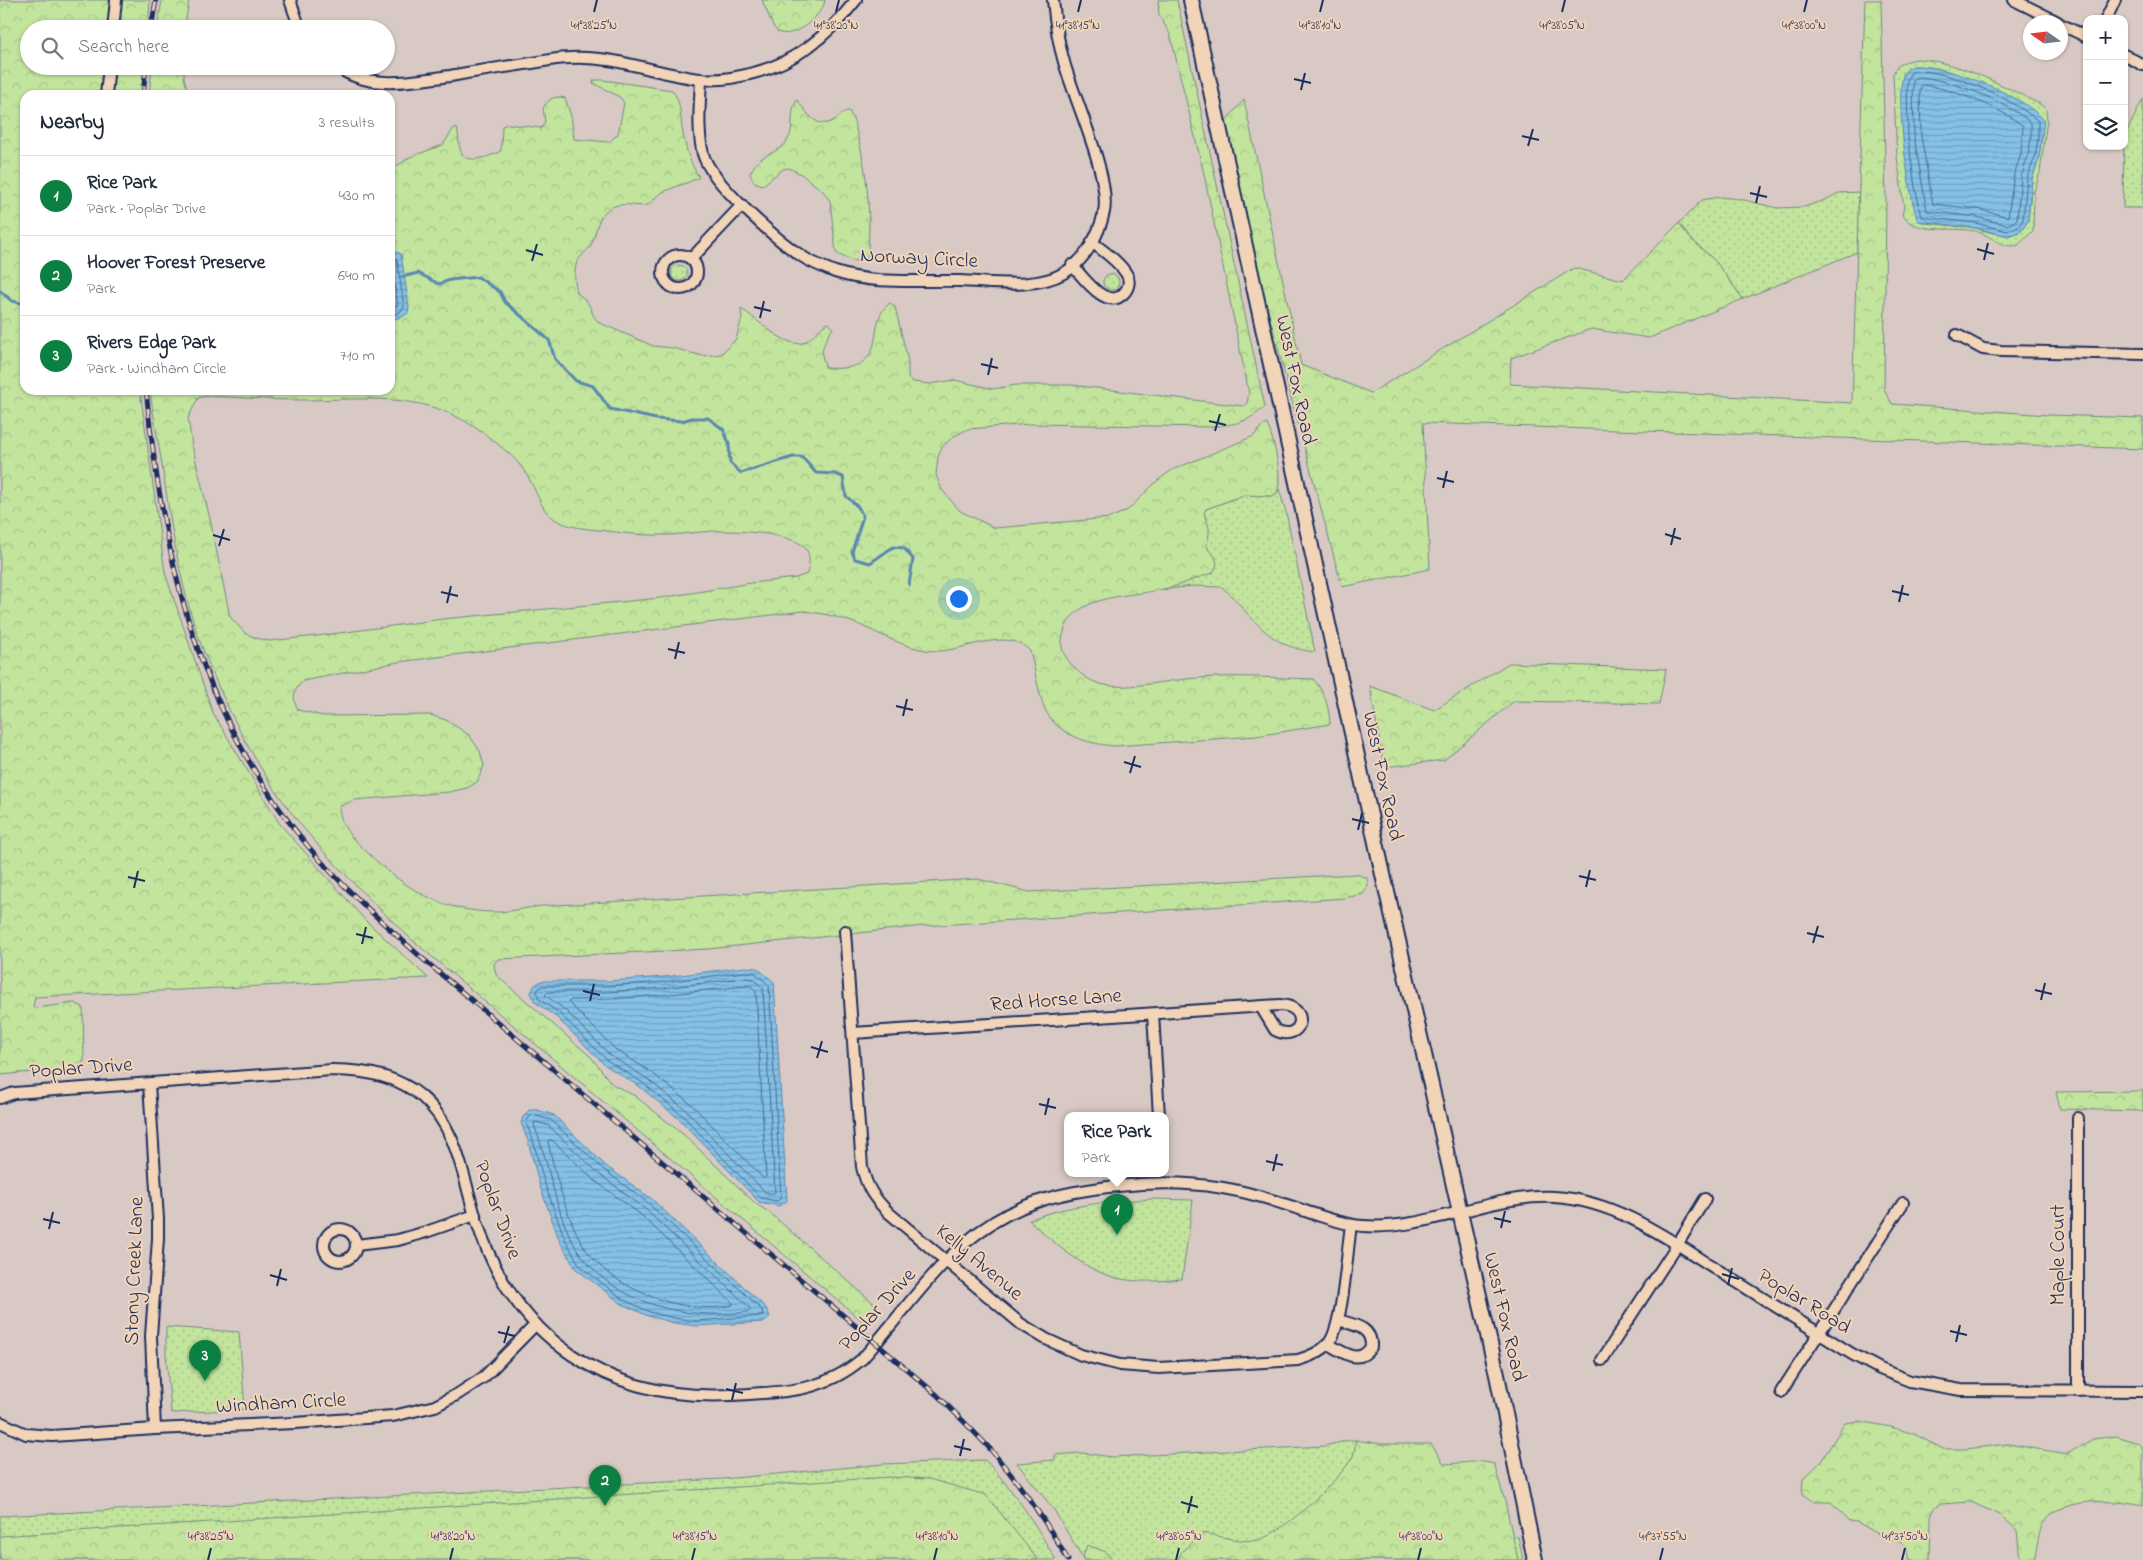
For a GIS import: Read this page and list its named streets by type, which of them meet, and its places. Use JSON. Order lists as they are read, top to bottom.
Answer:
{
  "streets": {
    "street": [
      "Norway Circle",
      "West Fox Road",
      "Red Horse Lane",
      "Poplar Drive",
      "Maple Court",
      "Kelly Avenue",
      "Stony Creek Lane",
      "Poplar Road",
      "Windham Circle"
    ]
  },
  "crossings": [
    ["West Fox Road", "Poplar Drive"],
    ["West Fox Road", "Poplar Road"],
    ["Red Horse Lane", "Kelly Avenue"],
    ["Poplar Drive", "Kelly Avenue"],
    ["Poplar Drive", "Stony Creek Lane"],
    ["Poplar Drive", "Poplar Road"],
    ["Poplar Drive", "Windham Circle"],
    ["Maple Court", "Poplar Road"],
    ["Stony Creek Lane", "Windham Circle"]
  ],
  "north": "left",
  "page": {
    "map_buttons": ["+", "−"],
    "search": "Search here",
    "heading": ["Nearby", "3 results"],
    "list": [
      {
        "mark": "1",
        "name": "Rice Park",
        "note": "Park · Poplar Drive",
        "value": "430 m"
      },
      {
        "mark": "2",
        "name": "Hoover Forest Preserve",
        "note": "Park",
        "value": "640 m"
      },
      {
        "mark": "3",
        "name": "Rivers Edge Park",
        "note": "Park · Windham Circle",
        "value": "710 m"
      }
    ],
    "popup": ["Rice Park", "Park"],
    "pins": ["1", "3", "2"]
  },
  "coordinates": [
    "41°38'25\"N",
    "41°38'20\"N",
    "41°38'15\"N",
    "41°38'10\"N",
    "41°38'05\"N",
    "41°38'00\"N",
    "41°37'55\"N",
    "41°37'50\"N"
  ]
}
